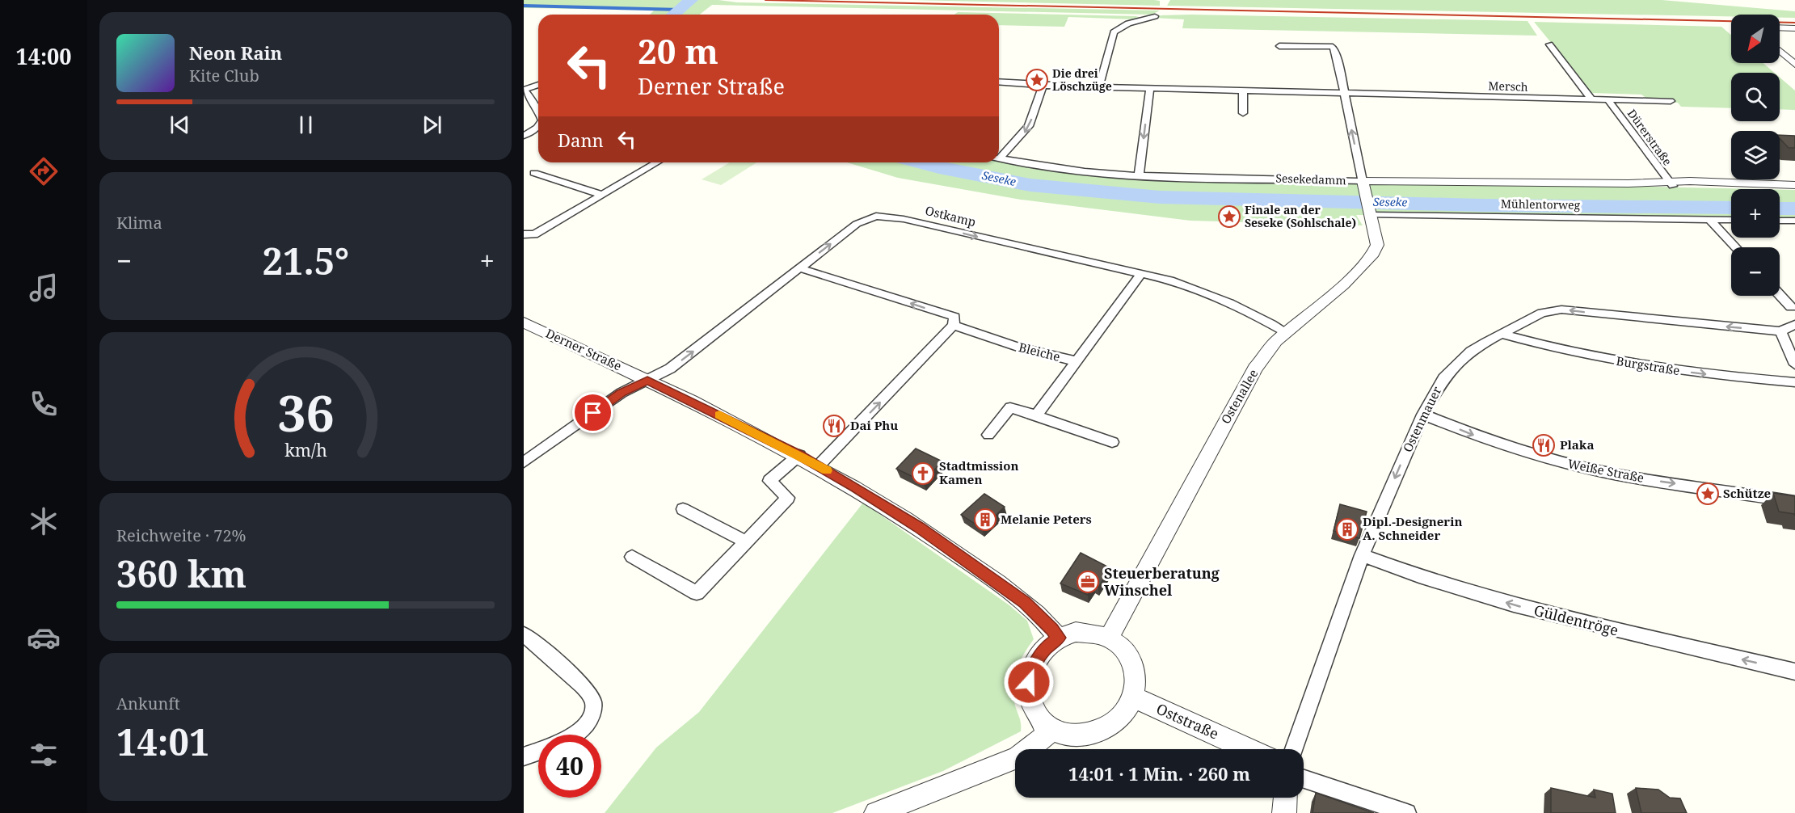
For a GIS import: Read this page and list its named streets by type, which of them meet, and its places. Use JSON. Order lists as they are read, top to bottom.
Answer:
{
  "streets": {
    "street": [
      "Mersch",
      "Dürerstraße",
      "Sesekedamm",
      "Mühlentorweg",
      "Ostkamp",
      "Derner Straße",
      "Bleiche",
      "Burgstraße",
      "Ostenallee",
      "Ostenmauer",
      "Weiße Straße",
      "Güldentröge",
      "Oststraße"
    ]
  },
  "crossings": [
    ["Mersch", "Dürerstraße"],
    ["Dürerstraße", "Sesekedamm"],
    ["Sesekedamm", "Ostenallee"],
    ["Mühlentorweg", "Ostenallee"],
    ["Ostkamp", "Derner Straße"],
    ["Ostkamp", "Bleiche"],
    ["Ostkamp", "Ostenallee"],
    ["Derner Straße", "Ostenallee"],
    ["Derner Straße", "Oststraße"],
    ["Burgstraße", "Ostenmauer"],
    ["Ostenallee", "Oststraße"],
    ["Ostenmauer", "Weiße Straße"],
    ["Ostenmauer", "Güldentröge"]
  ],
  "one_way": [
    "Ostkamp",
    "Bleiche",
    "Burgstraße",
    "Ostenmauer",
    "Weiße Straße",
    "Güldentröge"
  ],
  "water": ["Seseke"],
  "places": {
    "place": ["Die drei Löschzüge", "Finale an der Seseke (Sohlschale)", "Schütze"],
    "restaurant": ["Dai Phu", "Plaka"],
    "church": ["Stadtmission Kamen"],
    "building": ["Melanie Peters", "Dipl.-Designerin A. Schneider"],
    "office": ["Steuerberatung Winschel"]
  },
  "north": "bottom left",
  "page": {
    "tabs": "14:00",
    "map_buttons": ["+", "−"],
    "turn": ["20 m", "Derner Straße"],
    "song": ["Neon Rain", "Kite Club"],
    "then": "Dann",
    "tile": [
      "Klima",
      ["Reichweite · 72%", "360 km"],
      ["Ankunft", "14:01"]
    ],
    "heat": ["−", "21.5°", "+"],
    "limit": "40",
    "trip": "14:01 · 1 Min. · 260 m",
    "gauge": ["36", "km/h"]
  }
}
